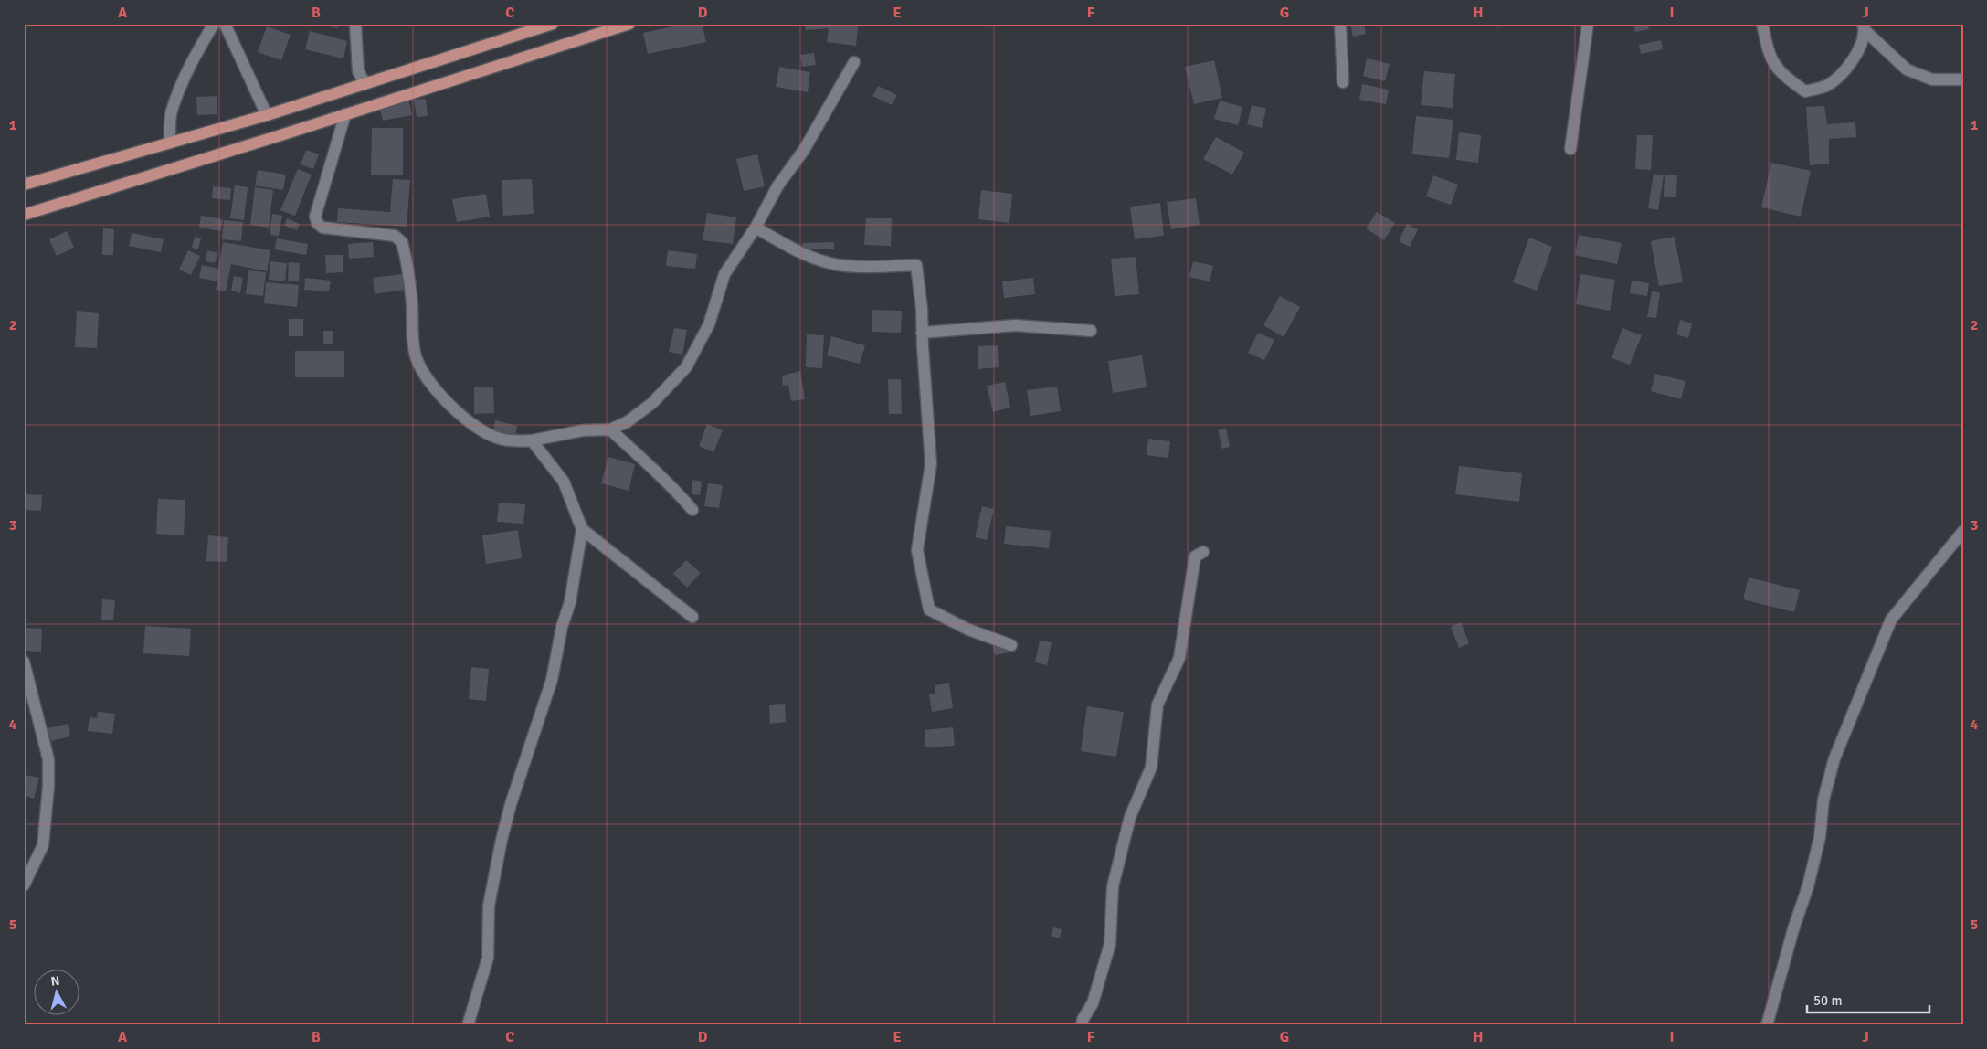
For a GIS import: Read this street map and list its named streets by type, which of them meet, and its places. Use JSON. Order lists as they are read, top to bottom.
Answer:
{
  "scale_bar": "50 m",
  "north": "top",
  "grid": {
    "columns": [
      "A",
      "B",
      "C",
      "D",
      "E",
      "F",
      "G",
      "H",
      "I",
      "J"
    ],
    "rows": [
      "1",
      "2",
      "3",
      "4",
      "5"
    ]
  }
}
